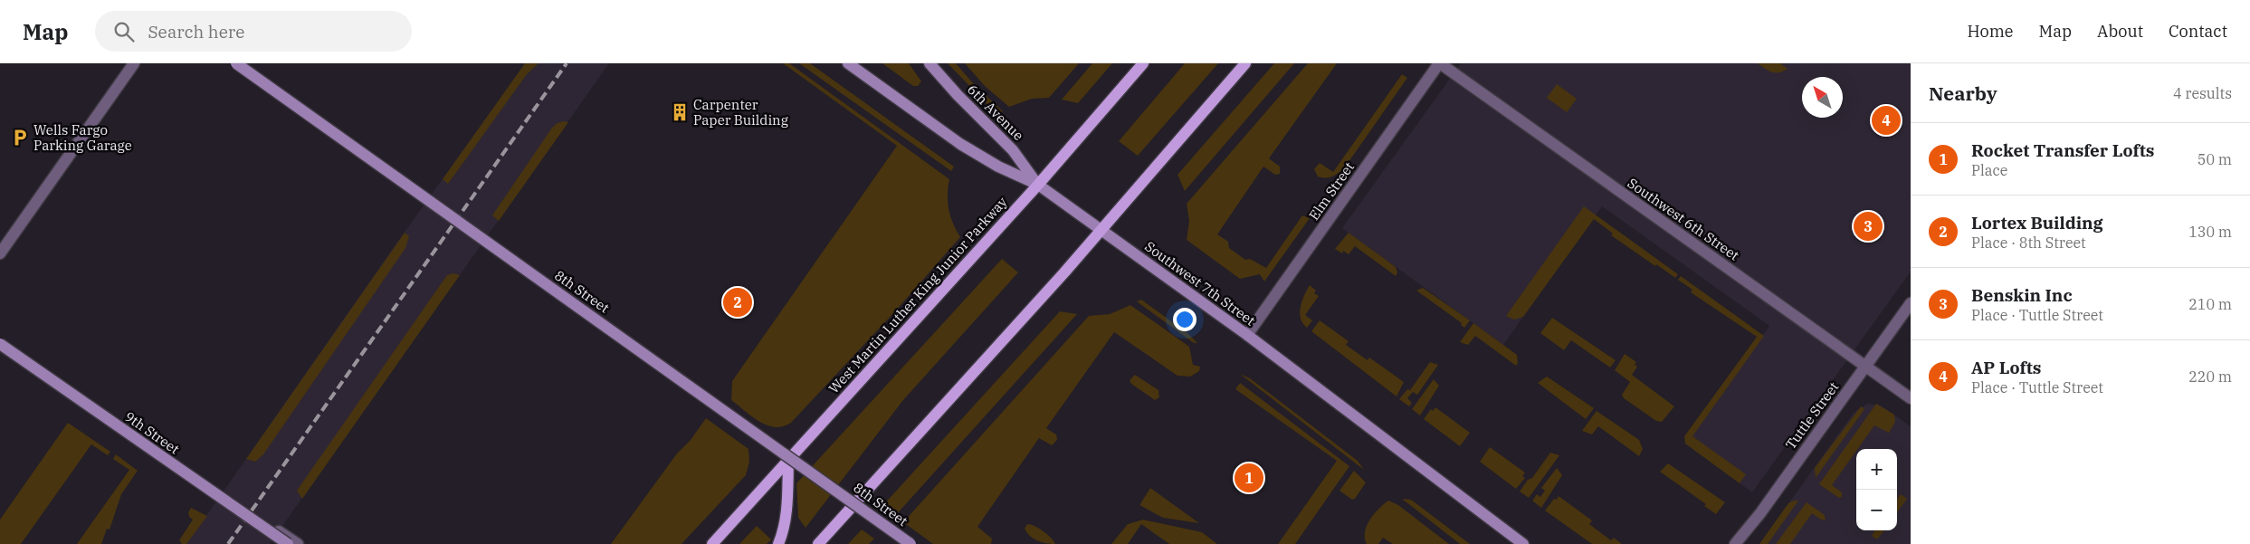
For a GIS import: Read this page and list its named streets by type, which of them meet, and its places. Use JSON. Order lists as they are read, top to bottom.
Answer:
{
  "streets": {
    "main road": [
      "6th Avenue",
      "Southwest 7th Street",
      "8th Street",
      "West Martin Luther King Junior Parkway",
      "9th Street"
    ],
    "street": ["Elm Street", "Southwest 6th Street", "Tuttle Street"]
  },
  "crossings": [
    ["6th Avenue", "Southwest 7th Street"],
    ["6th Avenue", "West Martin Luther King Junior Parkway"],
    ["Elm Street", "Southwest 6th Street"],
    ["Elm Street", "Southwest 7th Street"],
    ["Southwest 6th Street", "Tuttle Street"],
    ["Southwest 7th Street", "West Martin Luther King Junior Parkway"]
  ],
  "places": {
    "building": ["Carpenter Paper Building"],
    "parking": ["Wells Fargo Parking Garage"]
  },
  "north": "top left",
  "page": {
    "header": "Map",
    "search": "Search here",
    "nav": [
      "Home",
      "Map",
      "About",
      "Contact"
    ],
    "heading": ["Nearby", "4 results"],
    "pins": [
      "4",
      "3",
      "2",
      "1"
    ],
    "list": [
      {
        "mark": "1",
        "name": "Rocket Transfer Lofts",
        "note": "Place",
        "value": "50 m"
      },
      {
        "mark": "2",
        "name": "Lortex Building",
        "note": "Place · 8th Street",
        "value": "130 m"
      },
      {
        "mark": "3",
        "name": "Benskin Inc",
        "note": "Place · Tuttle Street",
        "value": "210 m"
      },
      {
        "mark": "4",
        "name": "AP Lofts",
        "note": "Place · Tuttle Street",
        "value": "220 m"
      }
    ],
    "map_buttons": ["+", "−"]
  }
}
